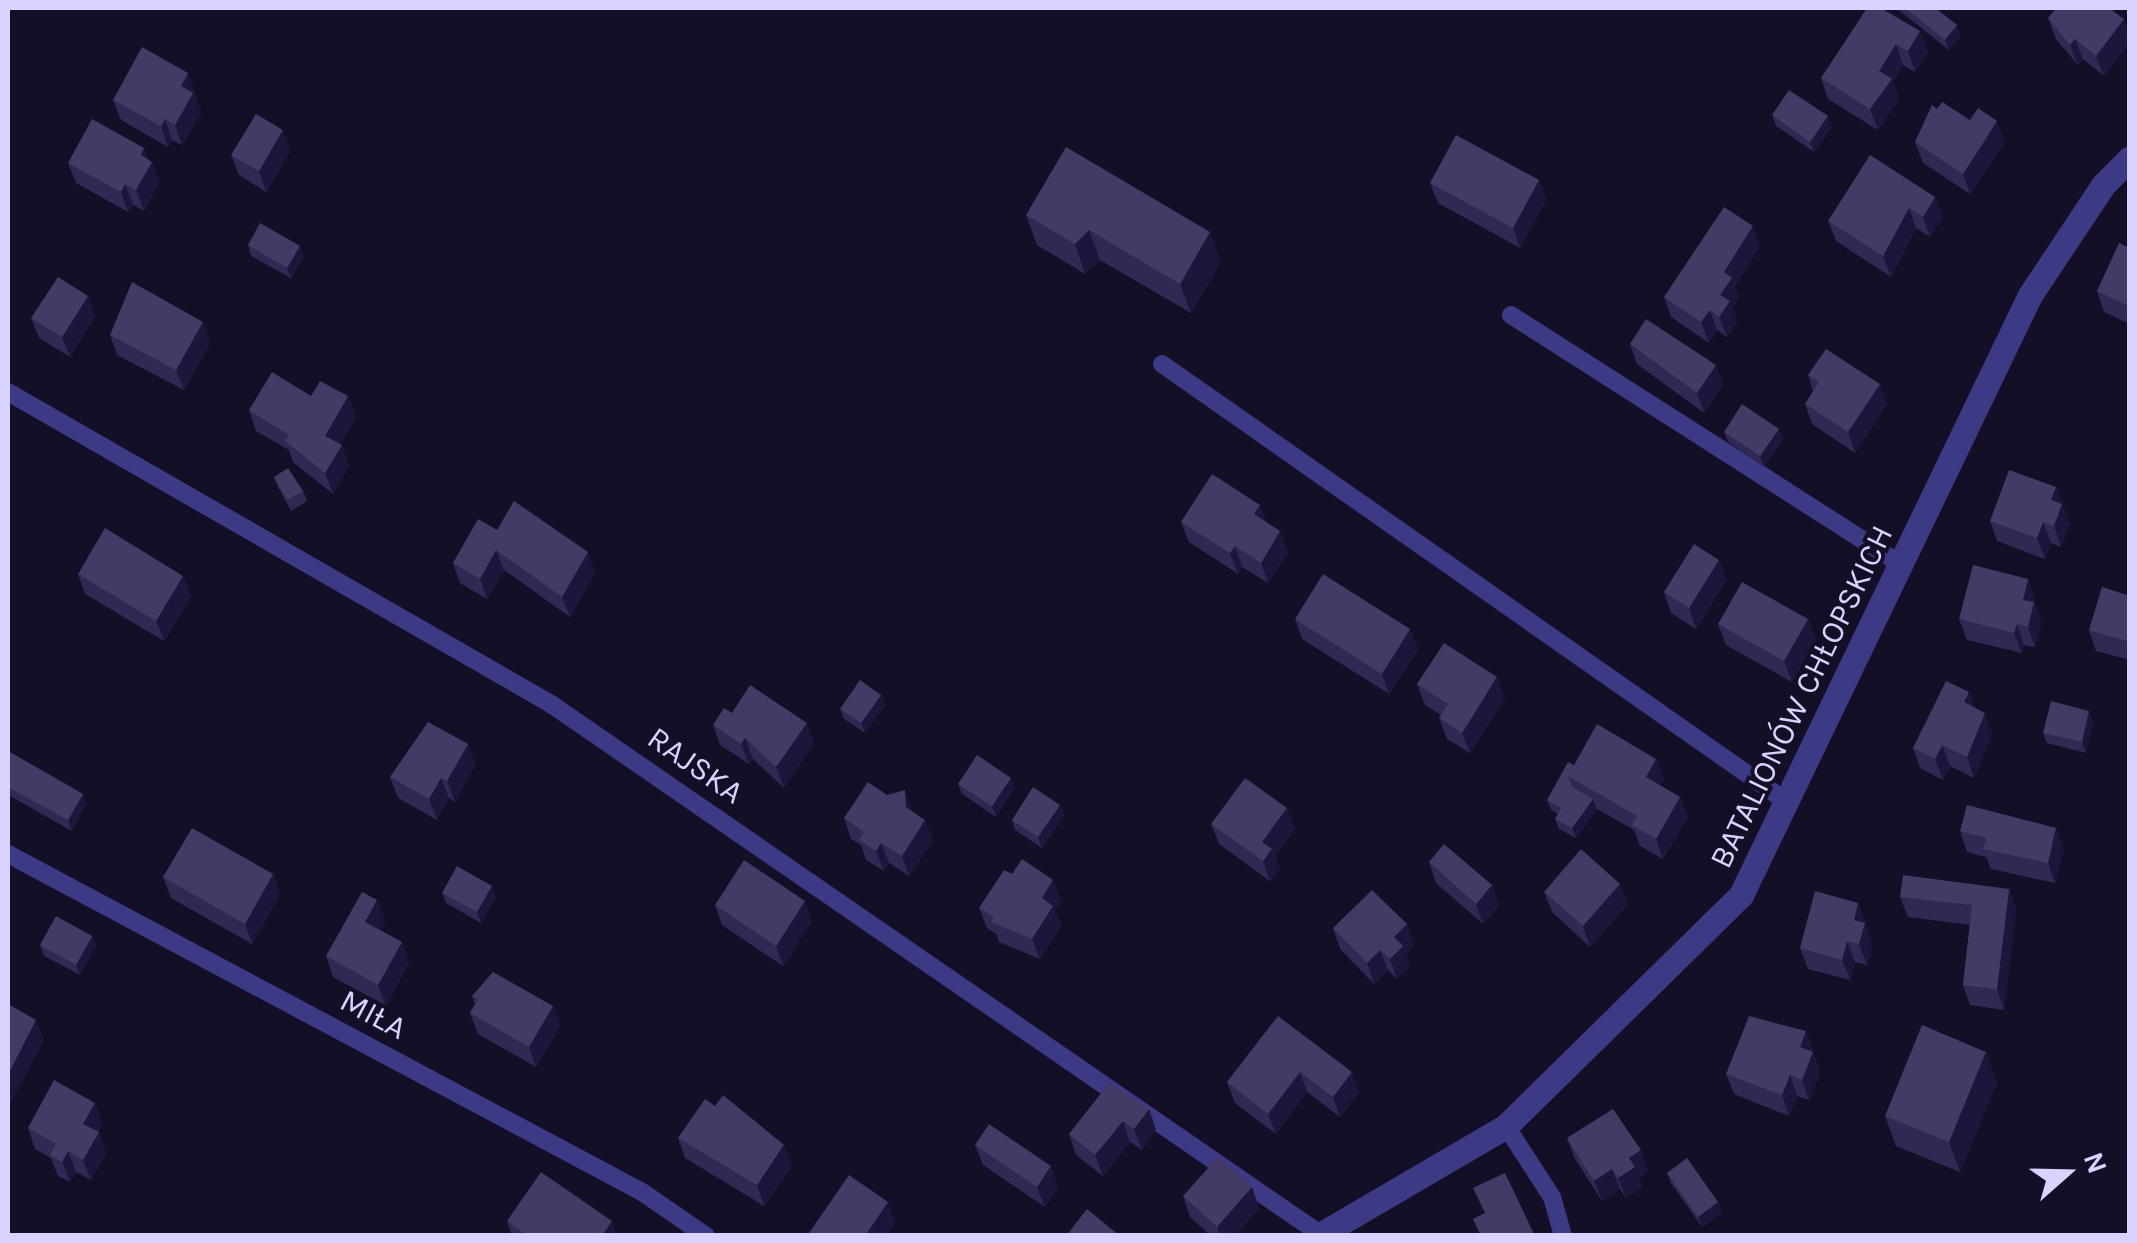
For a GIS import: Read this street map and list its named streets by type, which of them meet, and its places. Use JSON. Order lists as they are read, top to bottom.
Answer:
{
  "streets": {
    "street": ["BATALIONÓW CHŁOPSKICH"],
    "lane": ["RAJSKA", "MIŁA"]
  },
  "crossings": [
    ["BATALIONÓW CHŁOPSKICH", "RAJSKA"]
  ],
  "north": "right"
}
